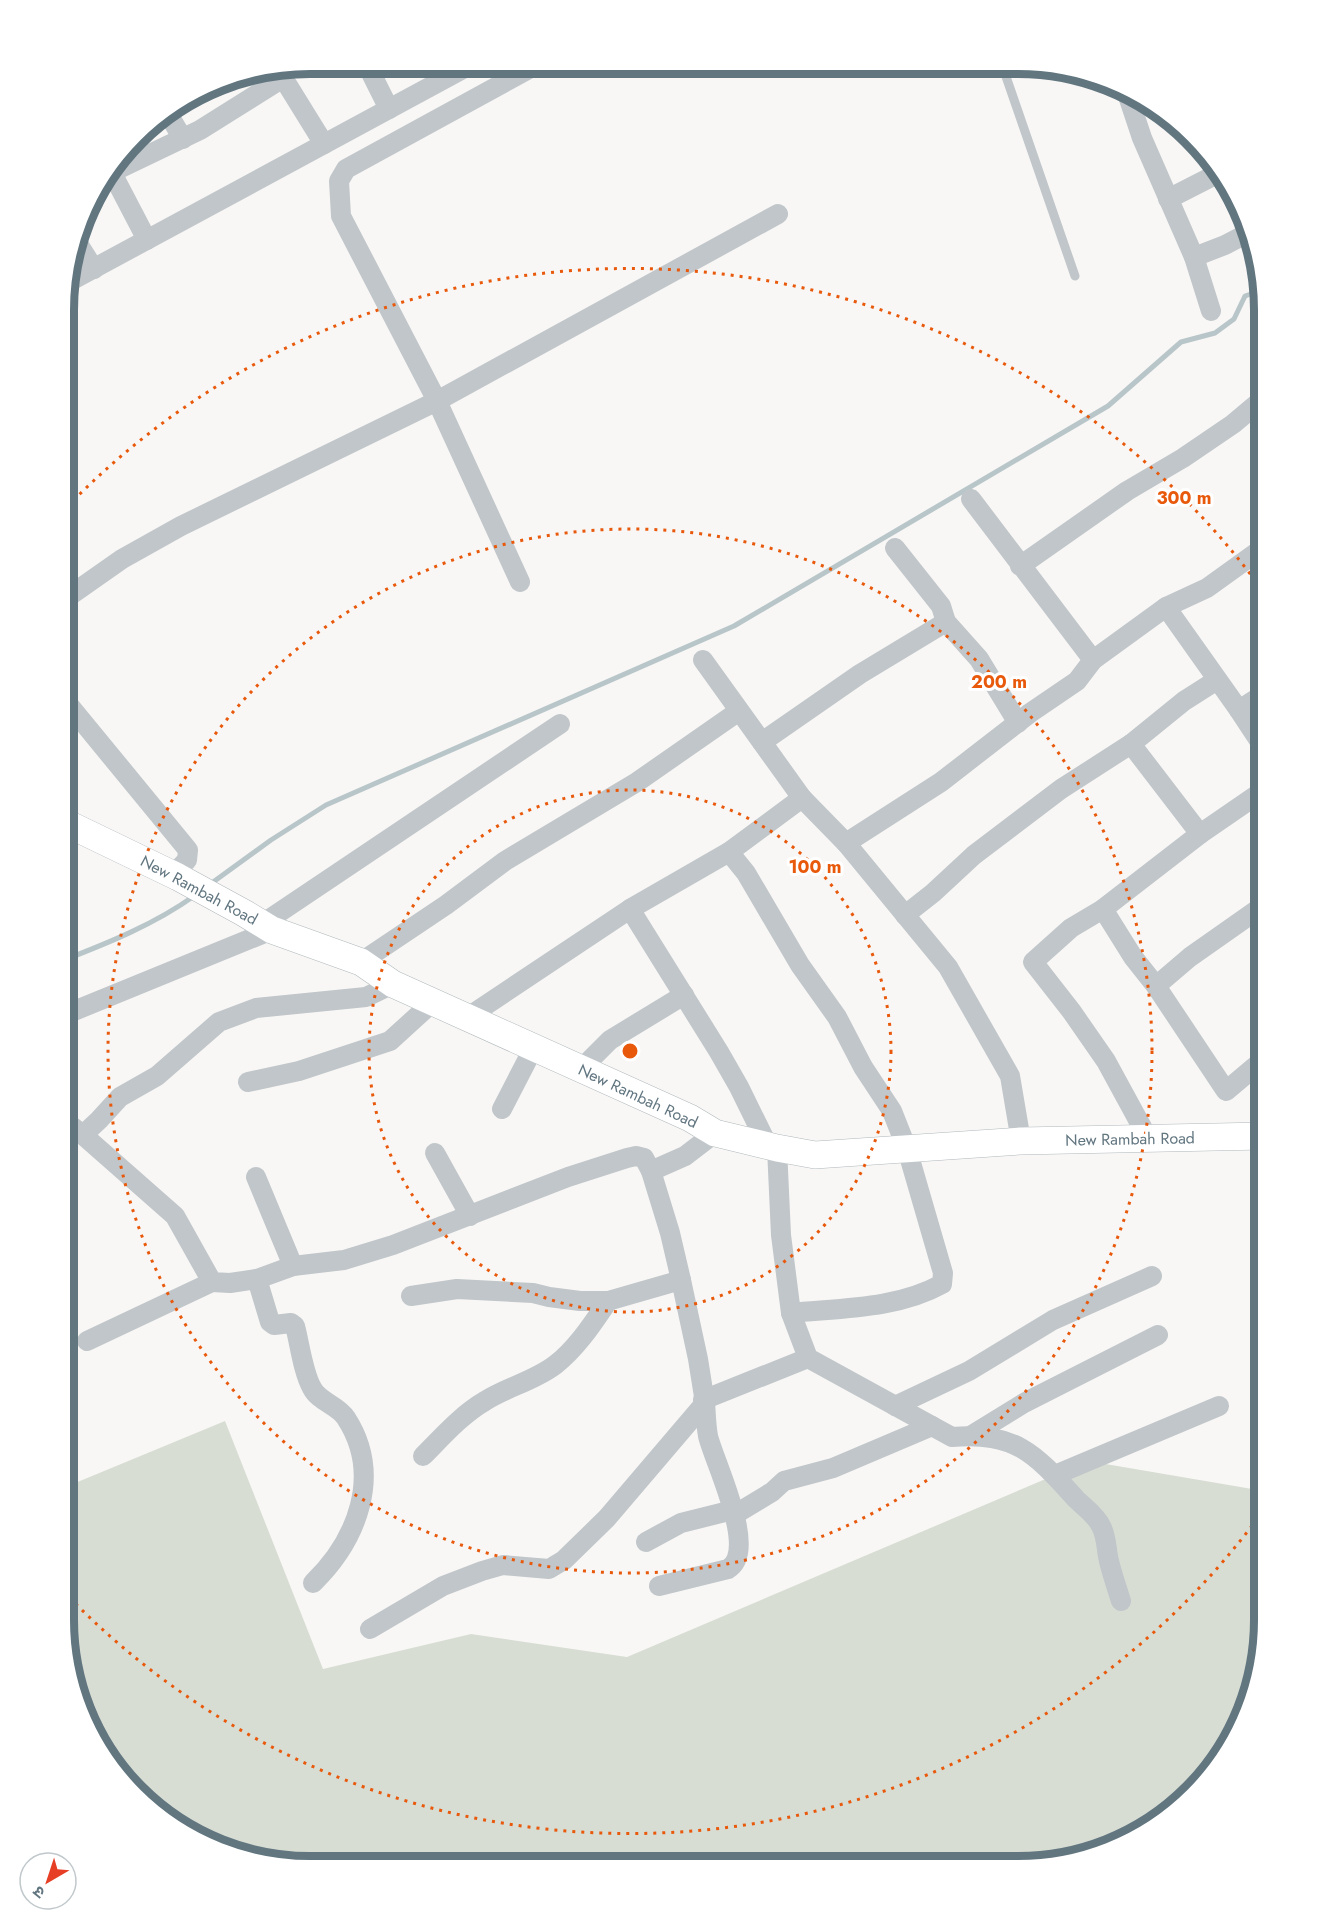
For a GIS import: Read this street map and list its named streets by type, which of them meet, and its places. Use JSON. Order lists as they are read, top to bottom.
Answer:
{
  "streets": {
    "street": ["New Rambah Road"]
  },
  "north": "bottom left",
  "rings": ["300 m", "200 m", "100 m"]
}
